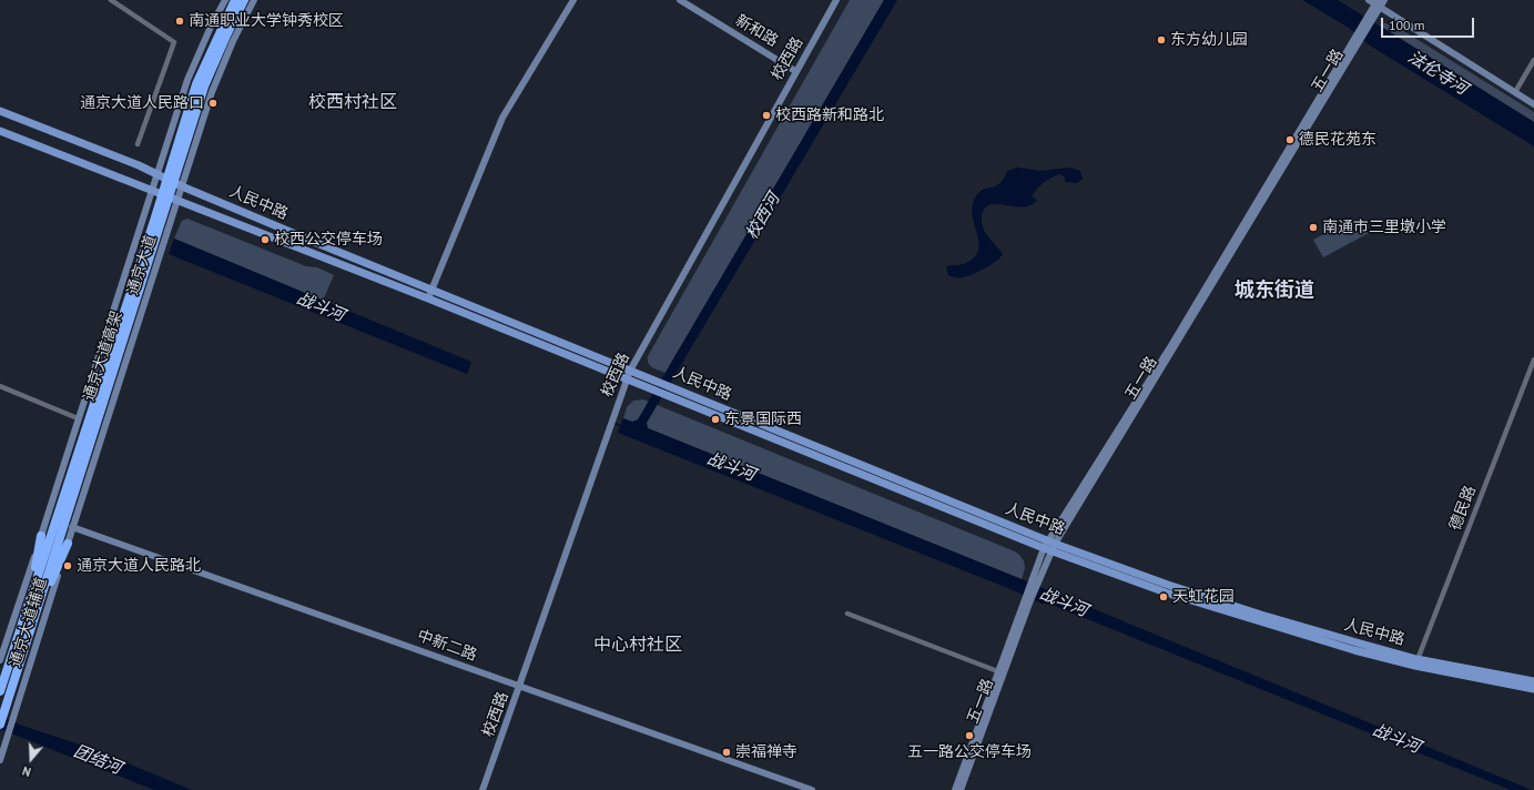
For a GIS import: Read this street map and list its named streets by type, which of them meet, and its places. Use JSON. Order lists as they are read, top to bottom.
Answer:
{
  "streets": {
    "highway": ["通京大道高架"],
    "main road": ["人民中路"],
    "street": [
      "新和路",
      "校西路",
      "五一路",
      "通京大道",
      "德民路",
      "通京大道辅道",
      "中新二路"
    ]
  },
  "crossings": [
    ["新和路", "校西路"],
    ["校西路", "人民中路"],
    ["校西路", "中新二路"],
    ["五一路", "人民中路"],
    ["人民中路", "通京大道"],
    ["人民中路", "德民路"],
    ["通京大道", "通京大道辅道"],
    ["通京大道", "中新二路"]
  ],
  "districts": ["校西村社区", "城东街道", "中心村社区"],
  "water": [
    "法伦寺河",
    "校西河",
    "战斗河",
    "团结河"
  ],
  "places": [
    "南通职业大学钟秀校区",
    "东方幼儿园",
    "通京大道人民路口",
    "校西路新和路北",
    "德民花苑东",
    "南通市三里墩小学",
    "校西公交停车场",
    "东景国际西",
    "通京大道人民路北",
    "天虹花园",
    "五一路公交停车场",
    "崇福禅寺"
  ],
  "scale_bar": "100 m",
  "north": "bottom"
}
